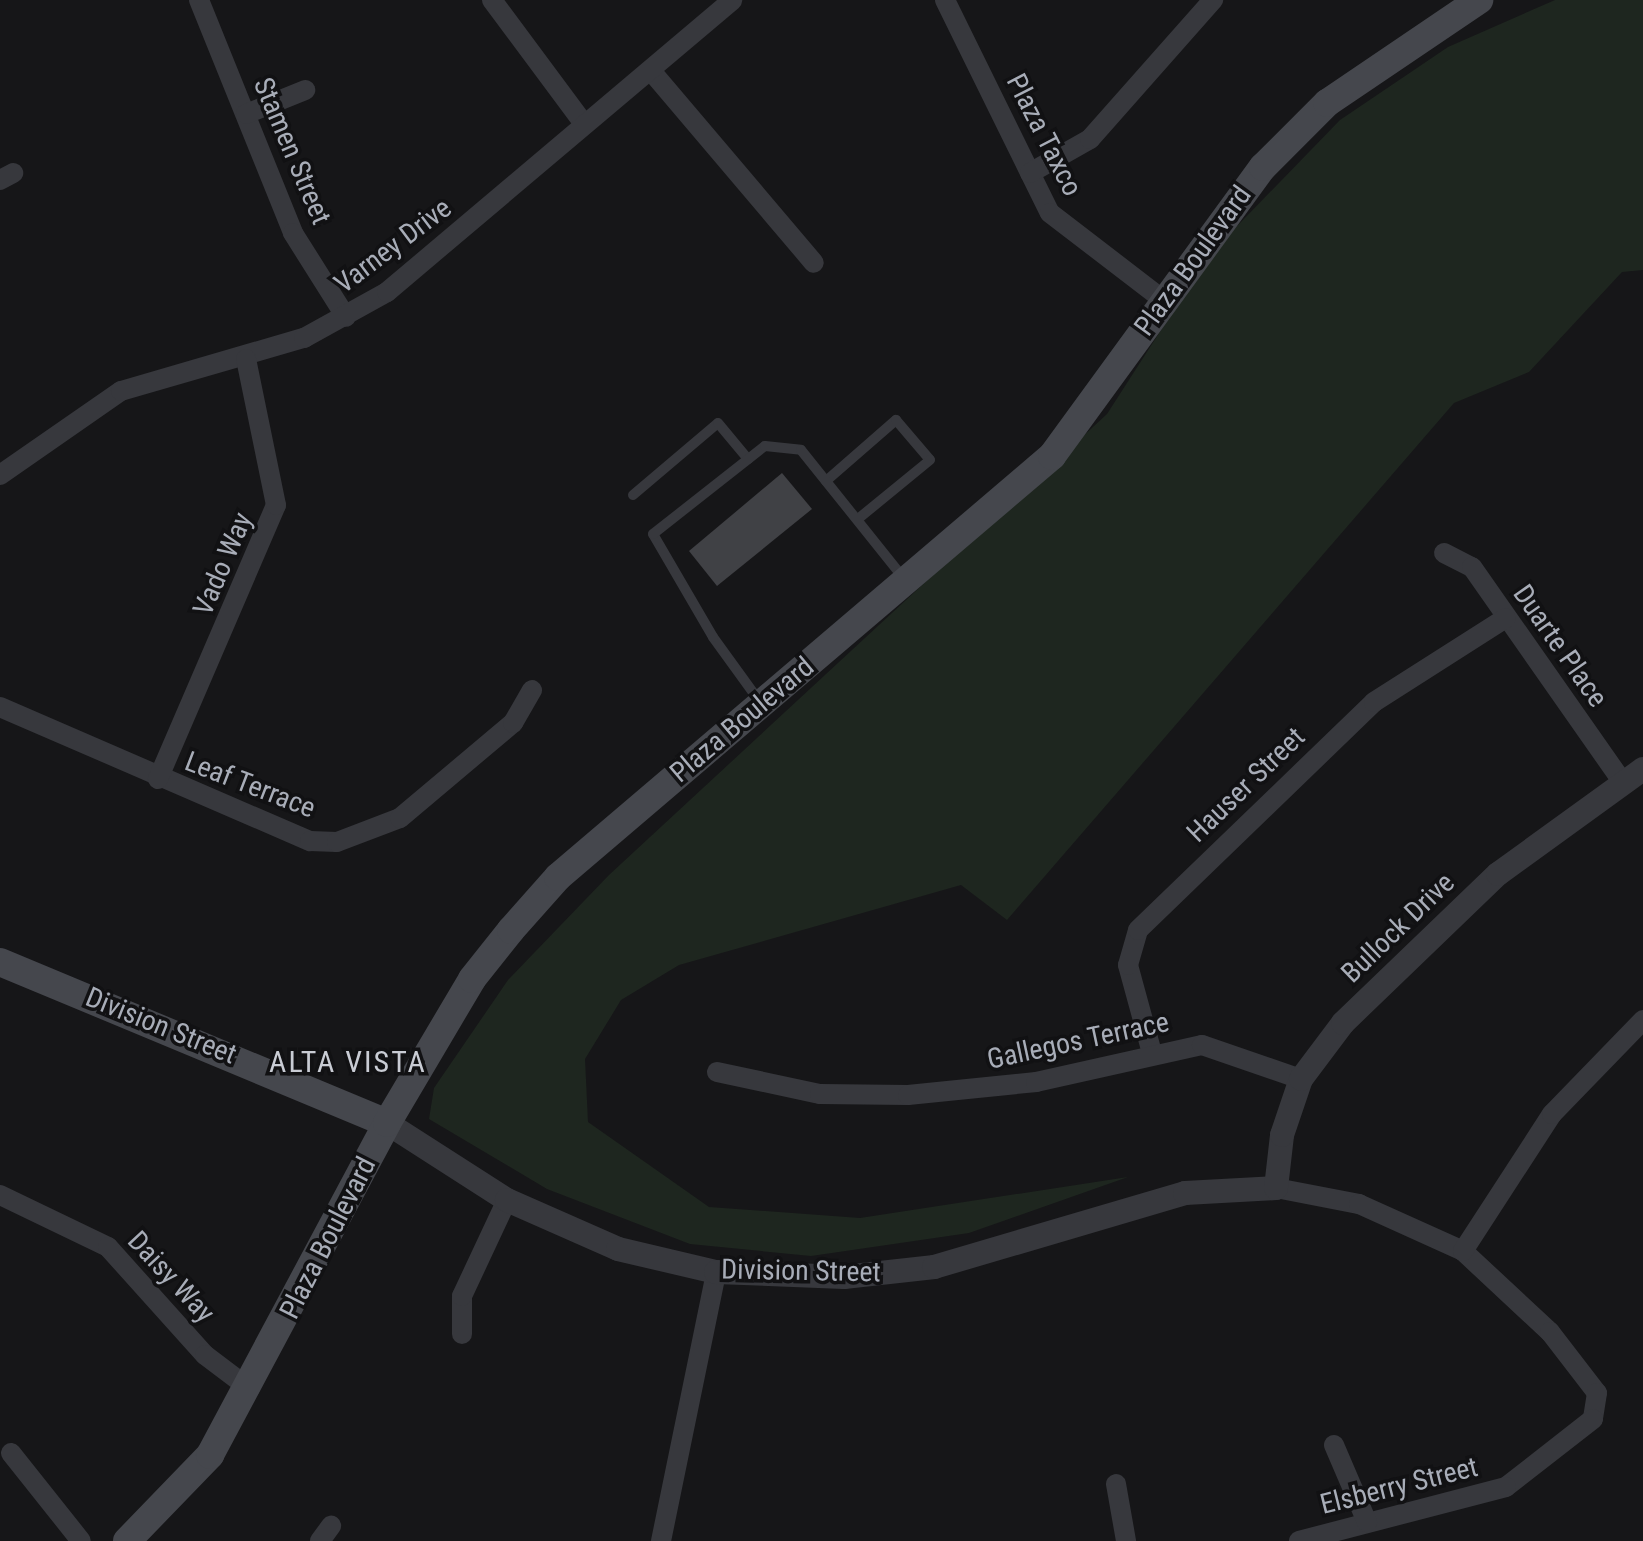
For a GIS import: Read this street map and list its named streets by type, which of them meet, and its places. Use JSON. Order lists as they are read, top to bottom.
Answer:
{
  "streets": {
    "main road": ["Plaza Boulevard", "Division Street"],
    "street": [
      "Plaza Taxco",
      "Stamen Street",
      "Varney Drive",
      "Vado Way",
      "Duarte Place",
      "Leaf Terrace",
      "Hauser Street",
      "Bullock Drive",
      "Gallegos Terrace",
      "Daisy Way",
      "Elsberry Street"
    ]
  },
  "crossings": [
    ["Plaza Taxco", "Plaza Boulevard"],
    ["Stamen Street", "Varney Drive"],
    ["Varney Drive", "Vado Way"],
    ["Plaza Boulevard", "Division Street"],
    ["Plaza Boulevard", "Daisy Way"],
    ["Vado Way", "Leaf Terrace"],
    ["Duarte Place", "Hauser Street"],
    ["Duarte Place", "Bullock Drive"],
    ["Hauser Street", "Gallegos Terrace"],
    ["Bullock Drive", "Division Street"],
    ["Bullock Drive", "Gallegos Terrace"],
    ["Division Street", "Elsberry Street"]
  ],
  "districts": ["ALTA VISTA"]
}
